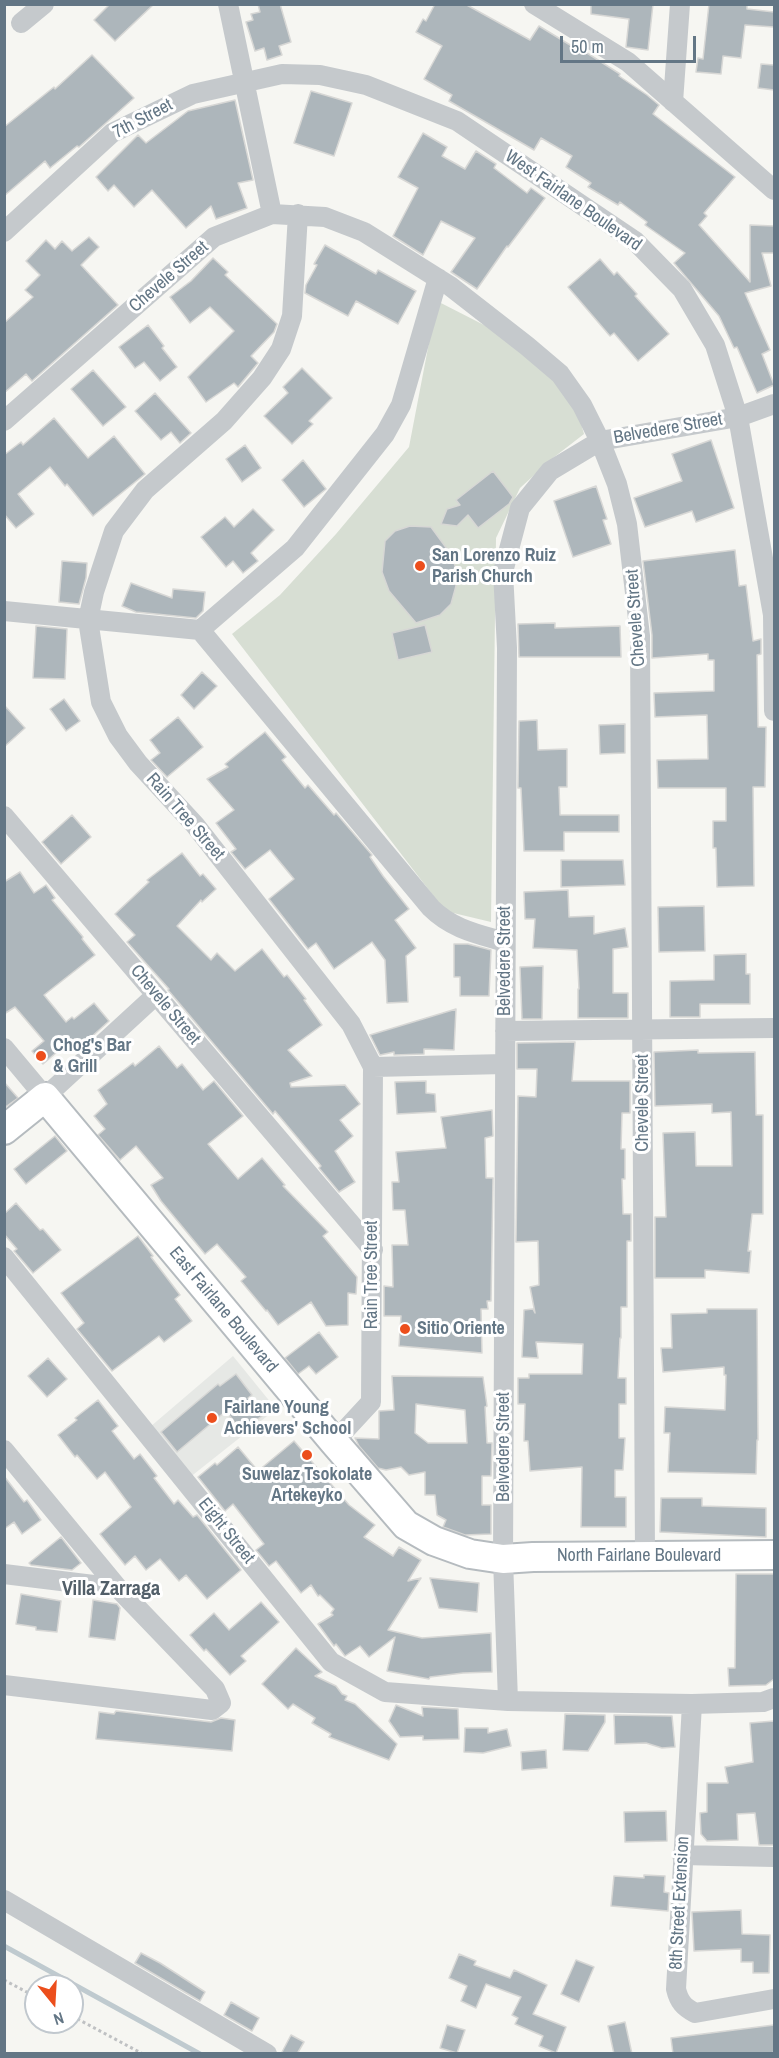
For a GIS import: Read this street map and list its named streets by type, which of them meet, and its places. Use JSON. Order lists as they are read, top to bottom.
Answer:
{
  "streets": {
    "street": [
      "7th Street",
      "West Fairlane Boulevard",
      "Chevele Street",
      "Belvedere Street",
      "Rain Tree Street",
      "East Fairlane Boulevard",
      "Eight Street",
      "North Fairlane Boulevard",
      "8th Street Extension"
    ]
  },
  "crossings": [
    ["7th Street", "West Fairlane Boulevard"],
    ["West Fairlane Boulevard", "Belvedere Street"],
    ["Chevele Street", "Belvedere Street"],
    ["Chevele Street", "Rain Tree Street"],
    ["Chevele Street", "North Fairlane Boulevard"],
    ["Belvedere Street", "East Fairlane Boulevard"],
    ["Belvedere Street", "Eight Street"],
    ["Belvedere Street", "North Fairlane Boulevard"],
    ["Rain Tree Street", "East Fairlane Boulevard"],
    ["East Fairlane Boulevard", "North Fairlane Boulevard"],
    ["Eight Street", "8th Street Extension"]
  ],
  "districts": ["Villa Zarraga"],
  "places": [
    "San Lorenzo Ruiz Parish Church",
    "Chog's Bar & Grill",
    "Sitio Oriente",
    "Fairlane Young Achievers' School",
    "Suwelaz Tsokolate Artekeyko"
  ],
  "scale_bar": "50 m",
  "north": "bottom"
}
